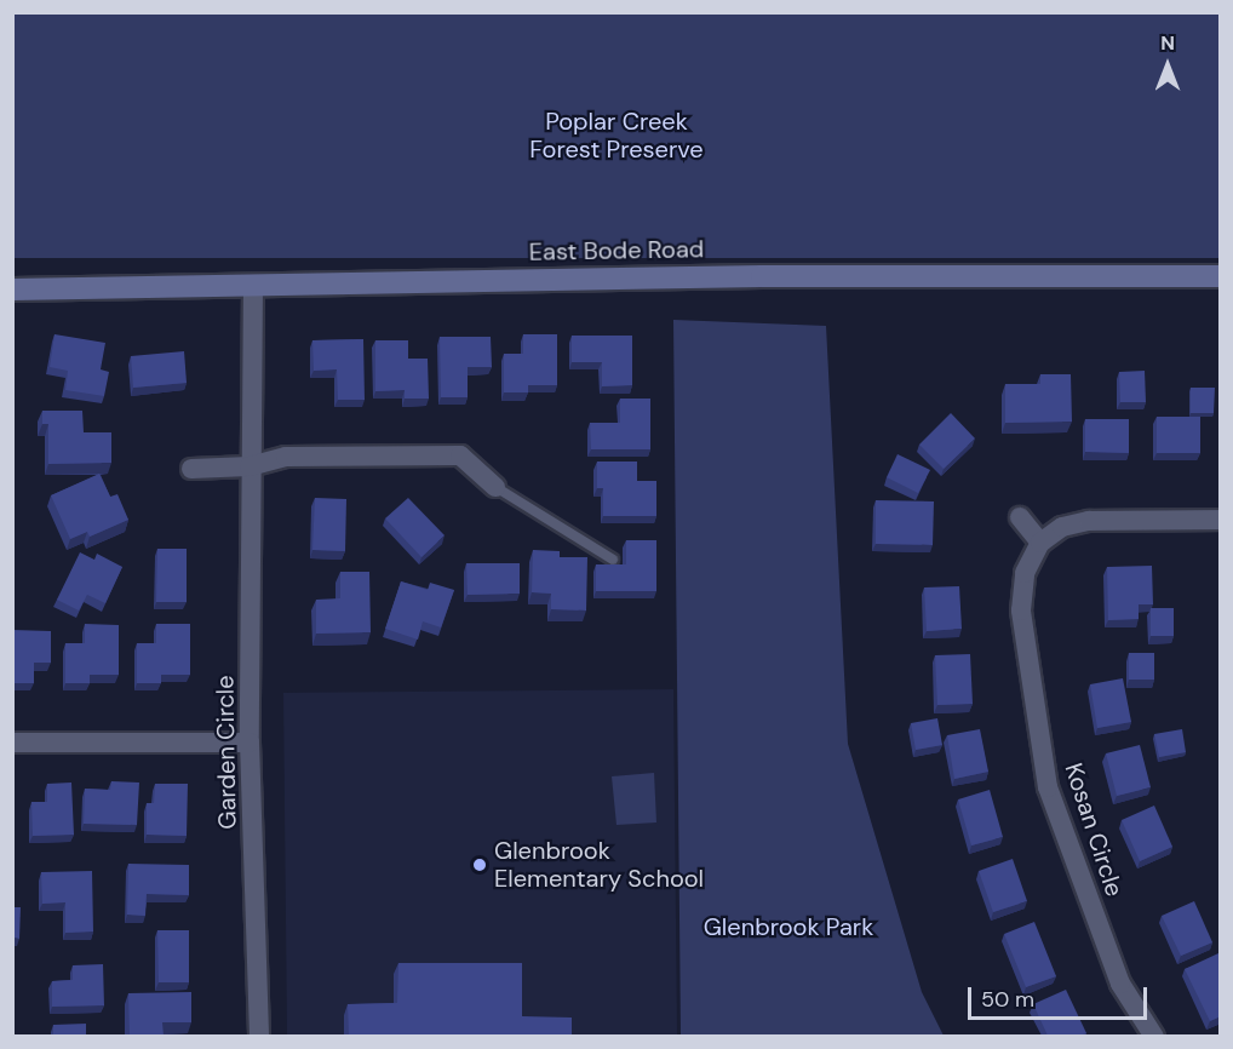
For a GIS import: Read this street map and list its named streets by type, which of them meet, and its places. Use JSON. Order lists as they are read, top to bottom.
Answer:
{
  "streets": {
    "street": ["East Bode Road", "Garden Circle", "Kosan Circle"]
  },
  "crossings": [
    ["East Bode Road", "Garden Circle"]
  ],
  "parks": ["Poplar Creek Forest Preserve", "Glenbrook Park"],
  "places": ["Glenbrook Elementary School"],
  "scale_bar": "50 m",
  "north": "top"
}
